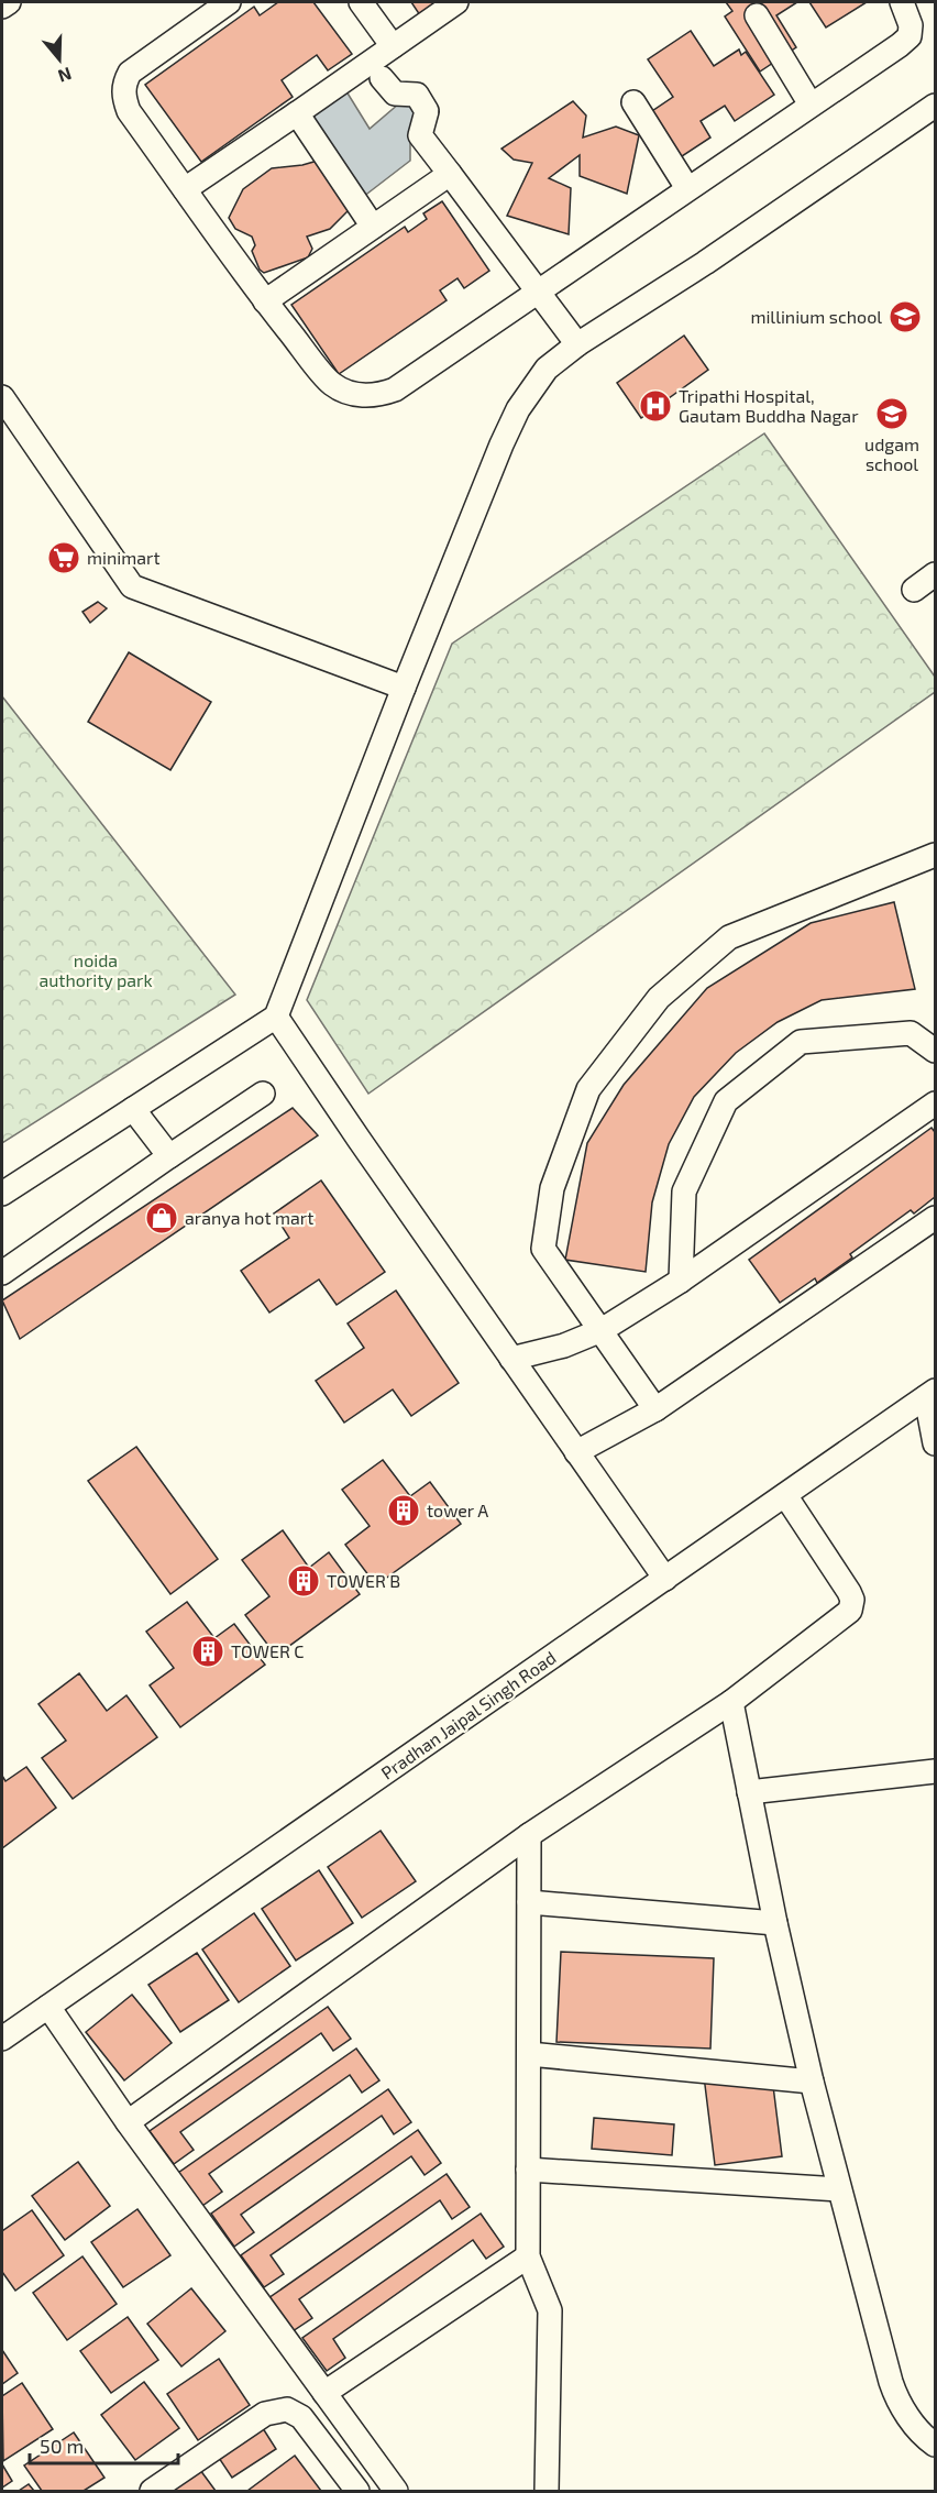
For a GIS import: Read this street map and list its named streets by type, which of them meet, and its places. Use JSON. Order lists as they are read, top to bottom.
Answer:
{
  "streets": {
    "street": ["Pradhan Jaipal Singh Road"]
  },
  "parks": ["noida authority park"],
  "places": {
    "school or university": ["millinium school", "udgam school"],
    "hospital": ["Tripathi Hospital, Gautam Buddha Nagar"],
    "supermarket": ["minimart"],
    "shop": ["aranya hot mart"],
    "building": ["tower A", "TOWER B", "TOWER C"]
  },
  "scale_bar": "50 m",
  "north": "bottom"
}
